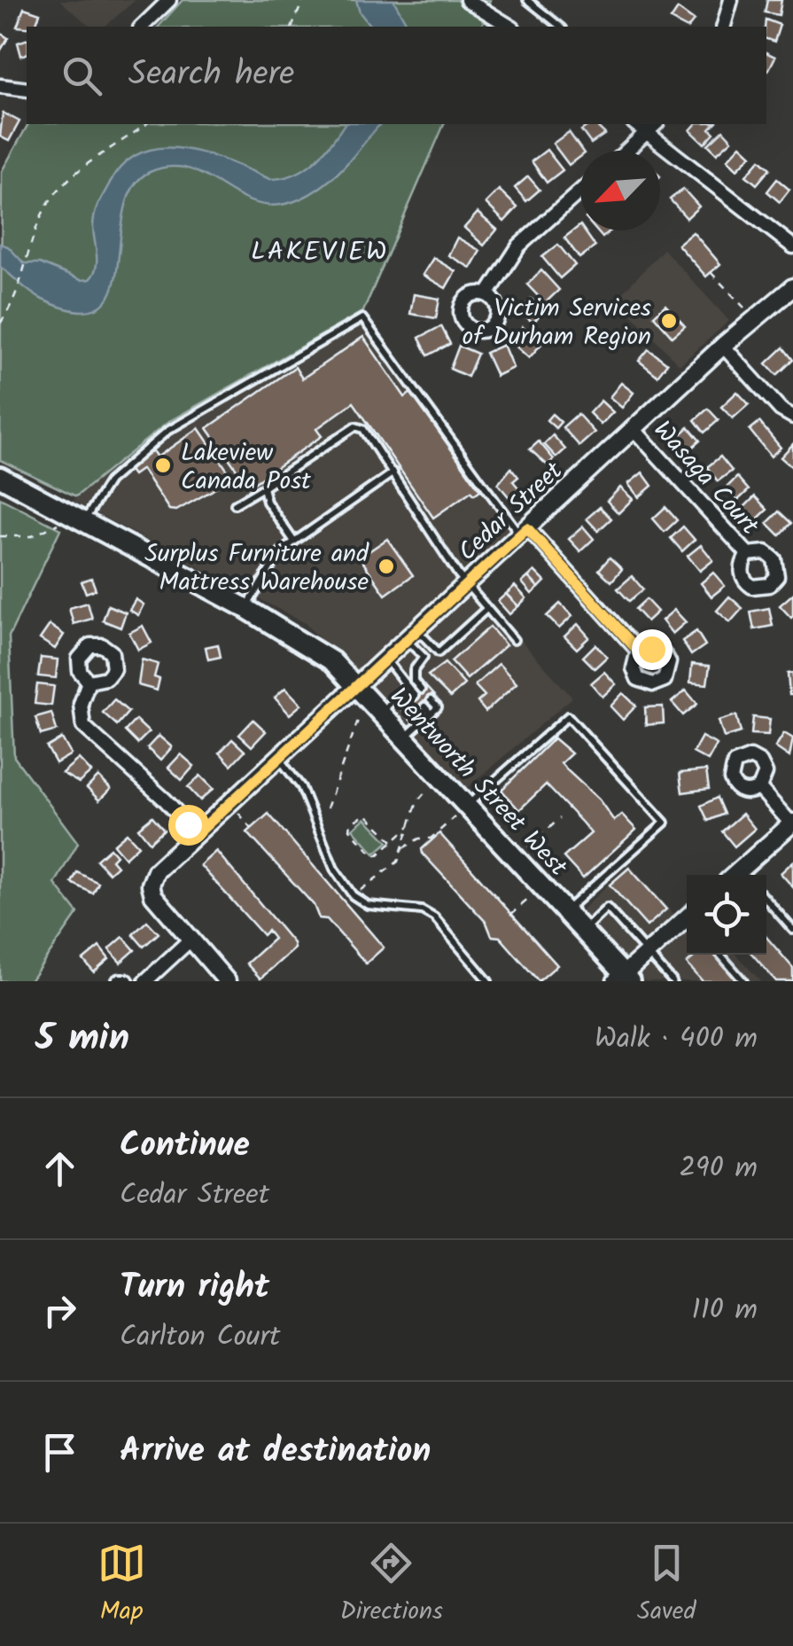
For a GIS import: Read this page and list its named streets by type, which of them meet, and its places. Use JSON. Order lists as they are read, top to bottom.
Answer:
{
  "streets": {
    "main road": ["Wentworth Street West"],
    "street": ["Wasaga Court", "Cedar Street"]
  },
  "crossings": [
    ["Wasaga Court", "Cedar Street"],
    ["Cedar Street", "Wentworth Street West"]
  ],
  "districts": ["LAKEVIEW"],
  "places": ["Victim Services of Durham Region", "Lakeview Canada Post", "Surplus Furniture and Mattress Warehouse"],
  "north": "bottom left",
  "page": {
    "search": "Search here",
    "heading": ["5 min", "Walk · 400 m"],
    "list": [
      ["Continue", "Cedar Street", "290 m"],
      ["Turn right", "Carlton Court", "110 m"],
      "Arrive at destination"
    ],
    "nav": ["Map", "Directions", "Saved"]
  }
}
